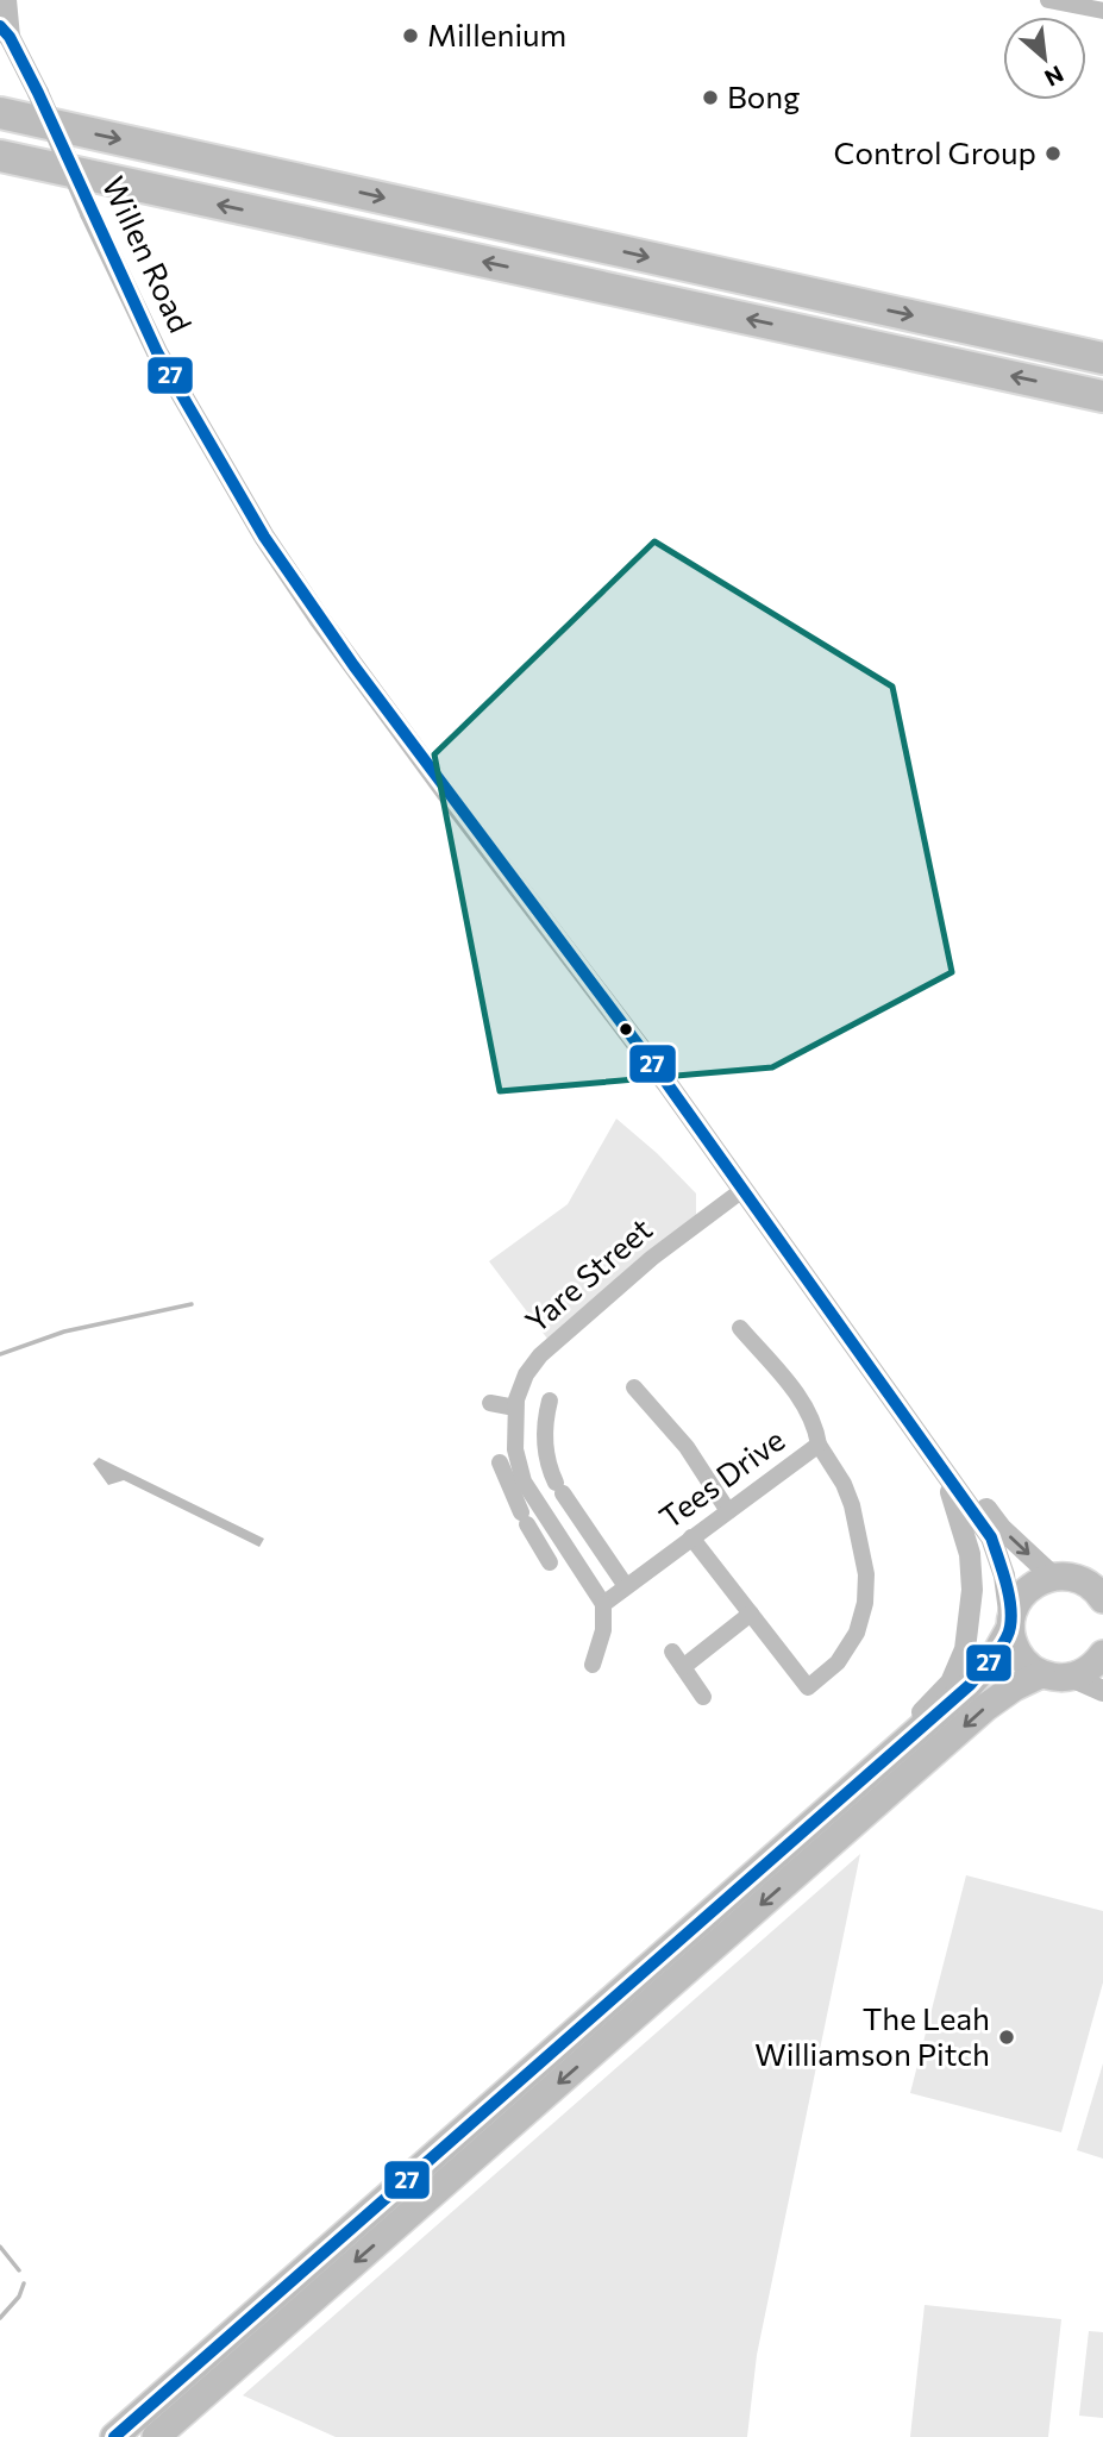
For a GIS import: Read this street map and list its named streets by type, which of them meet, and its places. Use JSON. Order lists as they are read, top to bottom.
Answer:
{
  "streets": {
    "street": ["Willen Road", "Yare Street", "Tees Drive"]
  },
  "crossings": [
    ["Willen Road", "Yare Street"],
    ["Yare Street", "Tees Drive"]
  ],
  "places": [
    "Millenium",
    "Bong",
    "Control Group",
    "The Leah Williamson Pitch"
  ],
  "lines": ["transit line 27"],
  "north": "bottom right"
}
